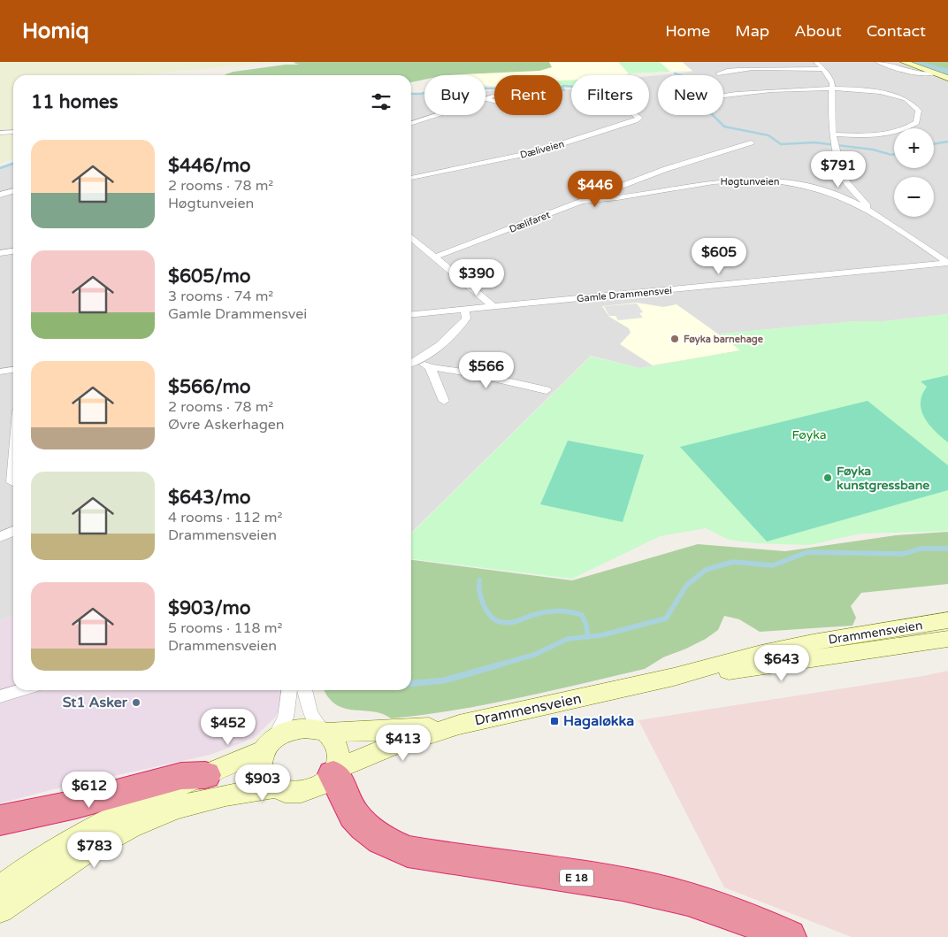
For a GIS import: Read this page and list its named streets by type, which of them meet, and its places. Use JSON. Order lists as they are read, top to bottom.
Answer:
{
  "streets": {
    "highway": ["E 18"],
    "main road": ["Drammensveien"],
    "street": [
      "Dæliveien",
      "Høgtunveien",
      "Dælifaret",
      "Gamle Drammensvei"
    ]
  },
  "crossings": [
    ["Høgtunveien", "Dælifaret"],
    ["Høgtunveien", "Gamle Drammensvei"],
    ["Drammensveien", "E 18"]
  ],
  "parks": ["Føyka"],
  "places": {
    "other": ["Føyka barnehage", "Føyka kunstgressbane", "St1 Asker"],
    "transit": ["Hagaløkka"]
  },
  "page": {
    "header": "Homiq",
    "nav": [
      "Home",
      "Map",
      "About",
      "Contact"
    ],
    "chip": [
      "Buy",
      "Rent",
      "Filters",
      "New"
    ],
    "heading": "11 homes",
    "map_buttons": ["+", "−"],
    "list": [
      {
        "name": "$446/mo",
        "note": "2 rooms · 78 m² · Høgtunveien"
      },
      {
        "name": "$605/mo",
        "note": "3 rooms · 74 m² · Gamle Drammensvei"
      },
      {
        "name": "$566/mo",
        "note": "2 rooms · 78 m² · Øvre Askerhagen"
      },
      {
        "name": "$643/mo",
        "note": "4 rooms · 112 m² · Drammensveien"
      },
      {
        "name": "$903/mo",
        "note": "5 rooms · 118 m² · Drammensveien"
      }
    ],
    "price": [
      "$791",
      "$446",
      "$605",
      "$390",
      "$566",
      "$643",
      "$452",
      "$413",
      "$903",
      "$612",
      "$783"
    ]
  }
}
